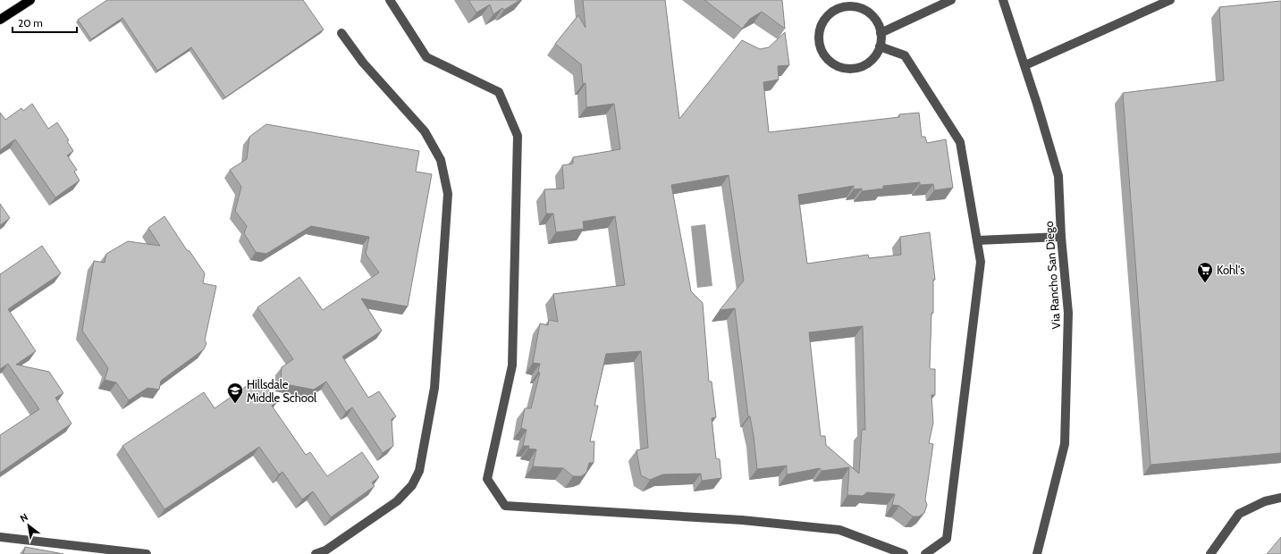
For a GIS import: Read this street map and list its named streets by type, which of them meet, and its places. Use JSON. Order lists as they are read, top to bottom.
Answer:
{
  "streets": {
    "street": ["Via Rancho San Diego"]
  },
  "places": {
    "supermarket": ["Kohl's"],
    "school or university": ["Hillsdale Middle School"]
  },
  "scale_bar": "20 m",
  "north": "top left"
}
